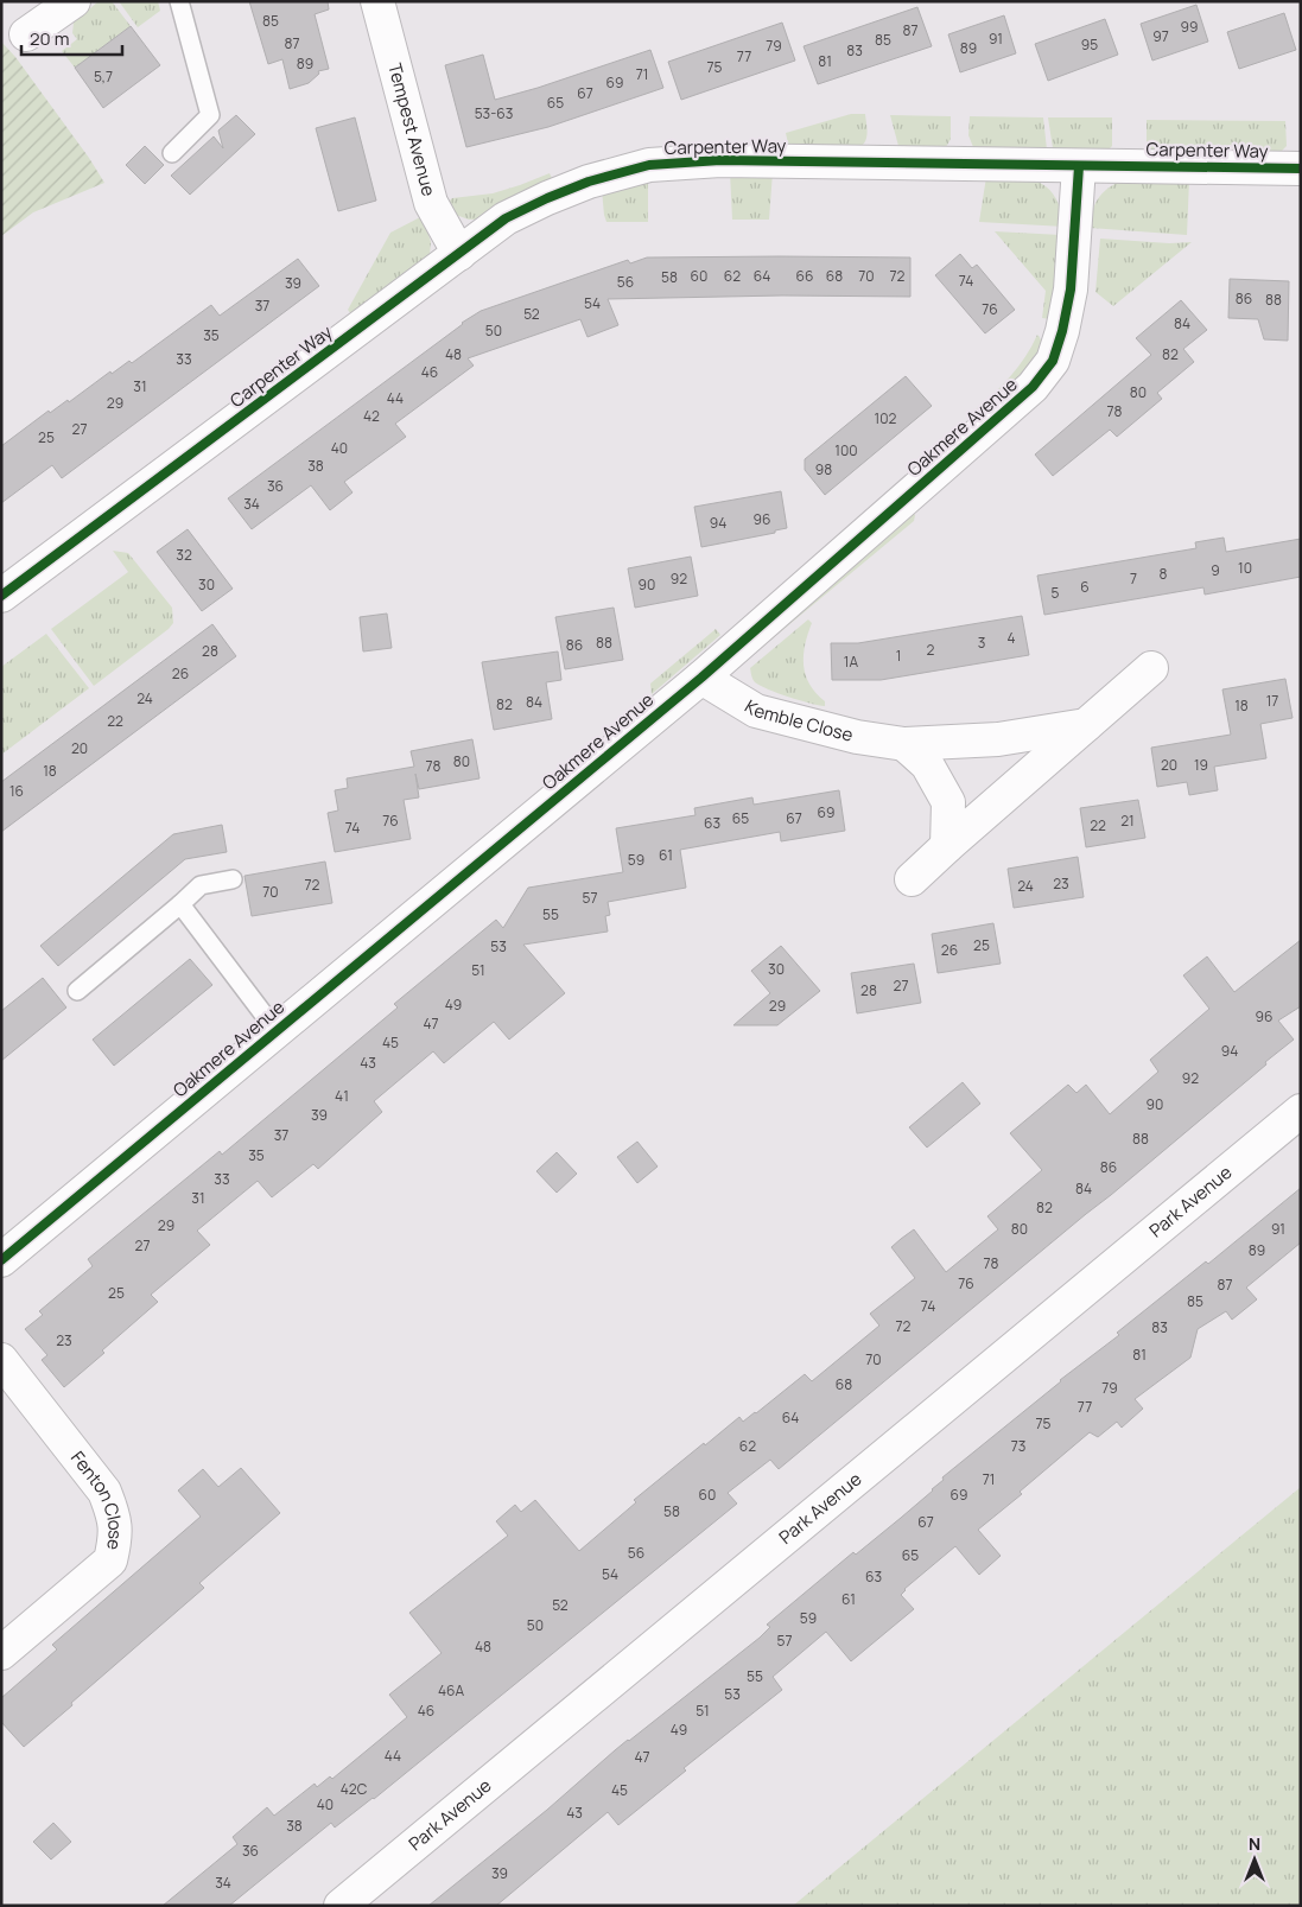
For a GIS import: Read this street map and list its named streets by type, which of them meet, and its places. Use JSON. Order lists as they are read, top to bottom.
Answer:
{
  "streets": {
    "street": [
      "Tempest Avenue",
      "Carpenter Way",
      "Oakmere Avenue",
      "Kemble Close",
      "Park Avenue",
      "Fenton Close"
    ]
  },
  "crossings": [
    ["Tempest Avenue", "Carpenter Way"],
    ["Carpenter Way", "Oakmere Avenue"],
    ["Oakmere Avenue", "Kemble Close"]
  ],
  "house_numbers": [
    "85",
    "99",
    "87",
    "97",
    "91",
    "85",
    "87",
    "95",
    "79",
    "89",
    "83",
    "77",
    "81",
    "89",
    "75",
    "71",
    "5,7",
    "69",
    "67",
    "65",
    "53-63",
    "60",
    "62",
    "64",
    "66",
    "68",
    "70",
    "72",
    "58",
    "74",
    "56",
    "39",
    "86",
    "88",
    "54",
    "37",
    "76",
    "52",
    "84",
    "50",
    "35",
    "48",
    "82",
    "33",
    "46",
    "31",
    "80",
    "44",
    "29",
    "78",
    "42",
    "102",
    "27",
    "25",
    "40",
    "100",
    "38",
    "98",
    "36",
    "34",
    "96",
    "94",
    "32",
    "10",
    "9",
    "8",
    "92",
    "7",
    "30",
    "90",
    "6",
    "5",
    "4",
    "88",
    "3",
    "86",
    "2",
    "28",
    "1",
    "1A",
    "26",
    "24",
    "17",
    "84",
    "82",
    "18",
    "22",
    "20",
    "80",
    "20",
    "19",
    "78",
    "18",
    "16",
    "69",
    "65",
    "67",
    "76",
    "21",
    "63",
    "22",
    "74",
    "61",
    "59",
    "23",
    "72",
    "24",
    "70",
    "57",
    "55",
    "25",
    "53",
    "26",
    "30",
    "51",
    "27",
    "28",
    "49",
    "29",
    "96",
    "47",
    "45",
    "94",
    "43",
    "92",
    "41",
    "90",
    "39",
    "37",
    "88",
    "35",
    "86",
    "33",
    "84",
    "31",
    "82",
    "29",
    "80",
    "91",
    "27",
    "89",
    "78",
    "76",
    "87",
    "25",
    "85",
    "74",
    "72",
    "83",
    "23",
    "81",
    "70",
    "68",
    "79",
    "77",
    "64",
    "75",
    "62",
    "73",
    "71",
    "60",
    "69",
    "58",
    "67",
    "56",
    "65",
    "54",
    "63",
    "61",
    "52",
    "59",
    "50",
    "57",
    "48",
    "55",
    "46A",
    "53",
    "46",
    "51",
    "49",
    "44",
    "47",
    "42C",
    "45",
    "40",
    "43",
    "38",
    "36",
    "39",
    "34"
  ],
  "scale_bar": "20 m",
  "north": "top"
}
